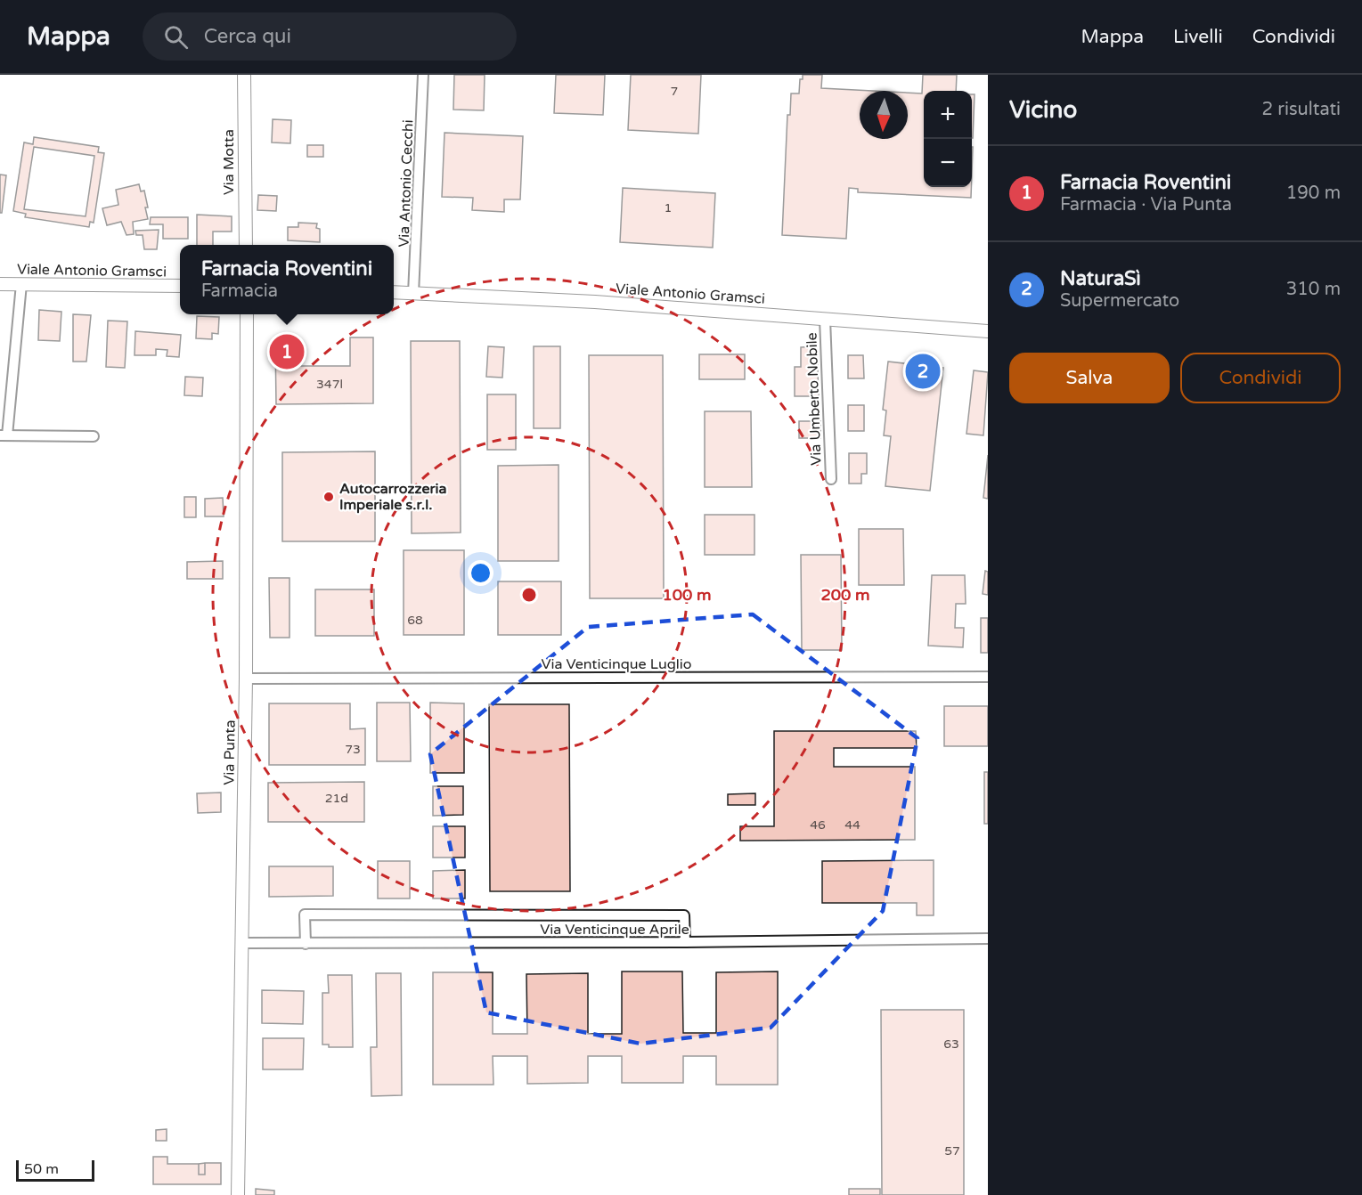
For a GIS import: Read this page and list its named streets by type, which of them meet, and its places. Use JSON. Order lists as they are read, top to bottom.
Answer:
{
  "streets": {
    "street": [
      "Via Motta",
      "Via Antonio Cecchi",
      "Viale Antonio Gramsci",
      "Via Umberto Nobile",
      "Via Venticinque Luglio",
      "Via Punta",
      "Via Venticinque Aprile"
    ]
  },
  "crossings": [
    ["Via Antonio Cecchi", "Viale Antonio Gramsci"],
    ["Viale Antonio Gramsci", "Via Umberto Nobile"],
    ["Via Venticinque Luglio", "Via Punta"],
    ["Via Punta", "Via Venticinque Aprile"]
  ],
  "places": ["Autocarrozzeria Imperiale s.r.l."],
  "house_numbers": [
    "7",
    "1",
    "347l",
    "68",
    "73",
    "21d",
    "46",
    "44",
    "63",
    "57"
  ],
  "scale_bar": "50 m",
  "north": "bottom",
  "page": {
    "header": "Mappa",
    "search": "Cerca qui",
    "nav": ["Mappa", "Livelli", "Condividi"],
    "heading": ["Vicino", "2 risultati"],
    "map_buttons": ["+", "−"],
    "list": [
      {
        "mark": "1",
        "name": "Farnacia Roventini",
        "note": "Farmacia · Via Punta",
        "value": "190 m"
      },
      {
        "mark": "2",
        "name": "NaturaSì",
        "note": "Supermercato",
        "value": "310 m"
      }
    ],
    "popup": ["Farnacia Roventini", "Farmacia"],
    "pins": ["1", "2"],
    "buttons": ["Salva", "Condividi"],
    "scale": "50 m"
  },
  "rings": ["100 m", "200 m"]
}
